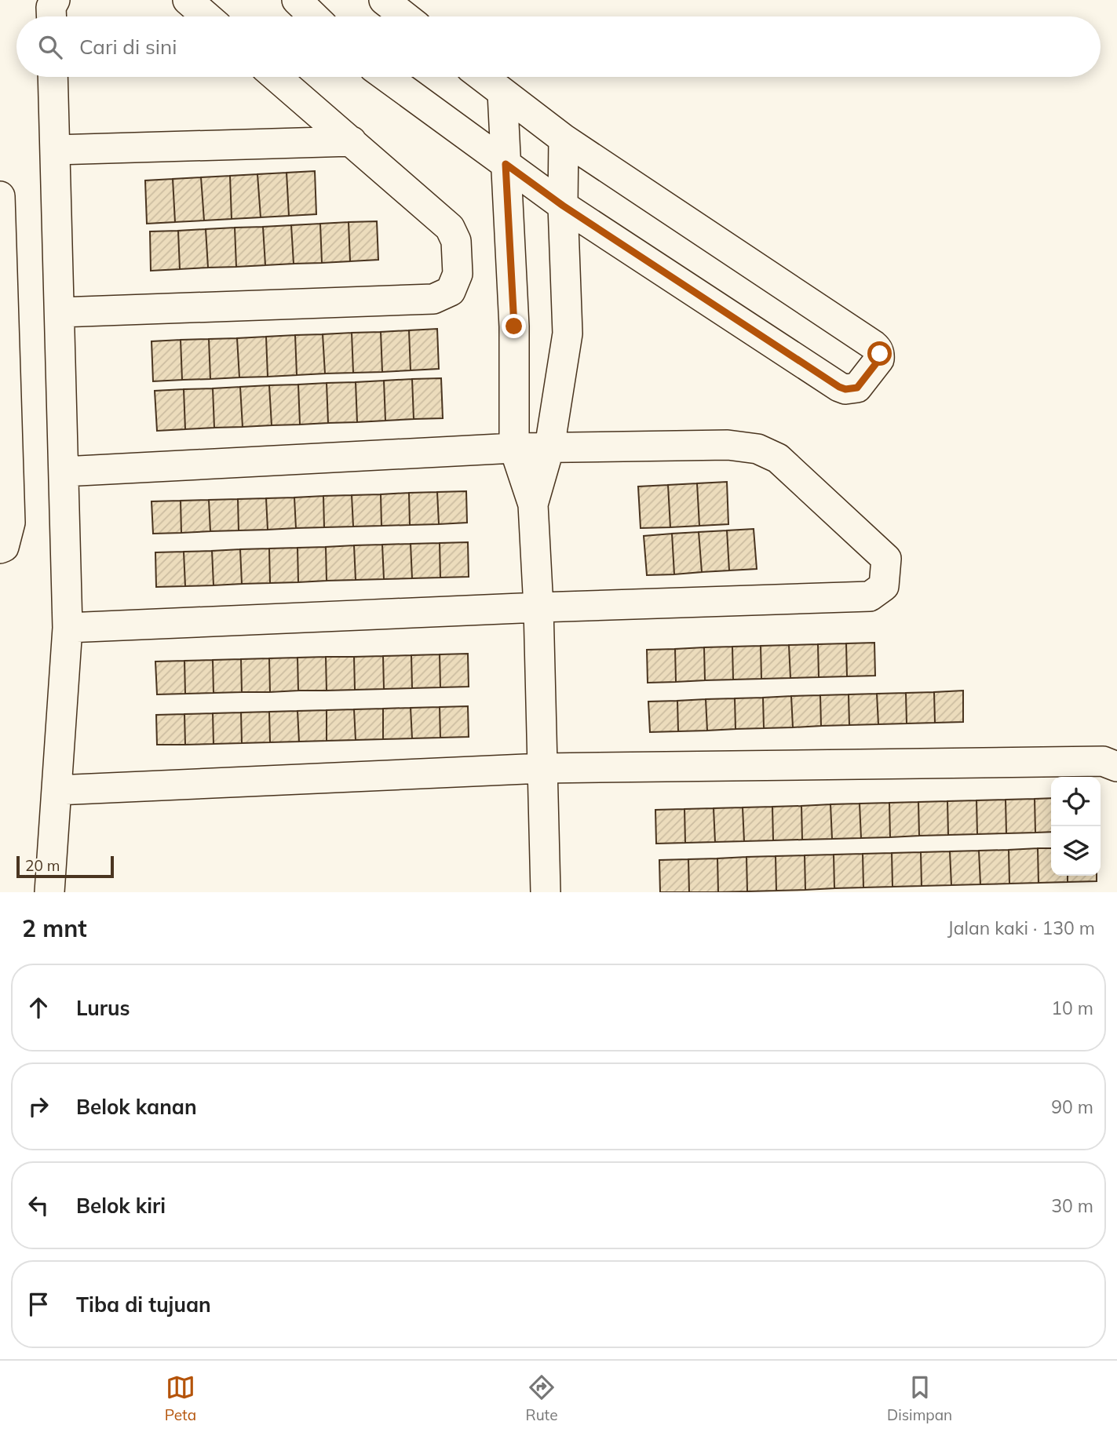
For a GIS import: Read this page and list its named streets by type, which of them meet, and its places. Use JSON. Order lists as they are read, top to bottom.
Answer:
{
  "scale_bar": "20 m",
  "page": {
    "search": "Cari di sini",
    "scale": "20 m",
    "heading": ["2 mnt", "Jalan kaki · 130 m"],
    "list": [
      ["Lurus", "10 m"],
      ["Belok kanan", "90 m"],
      ["Belok kiri", "30 m"],
      "Tiba di tujuan"
    ],
    "nav": ["Peta", "Rute", "Disimpan"]
  }
}
